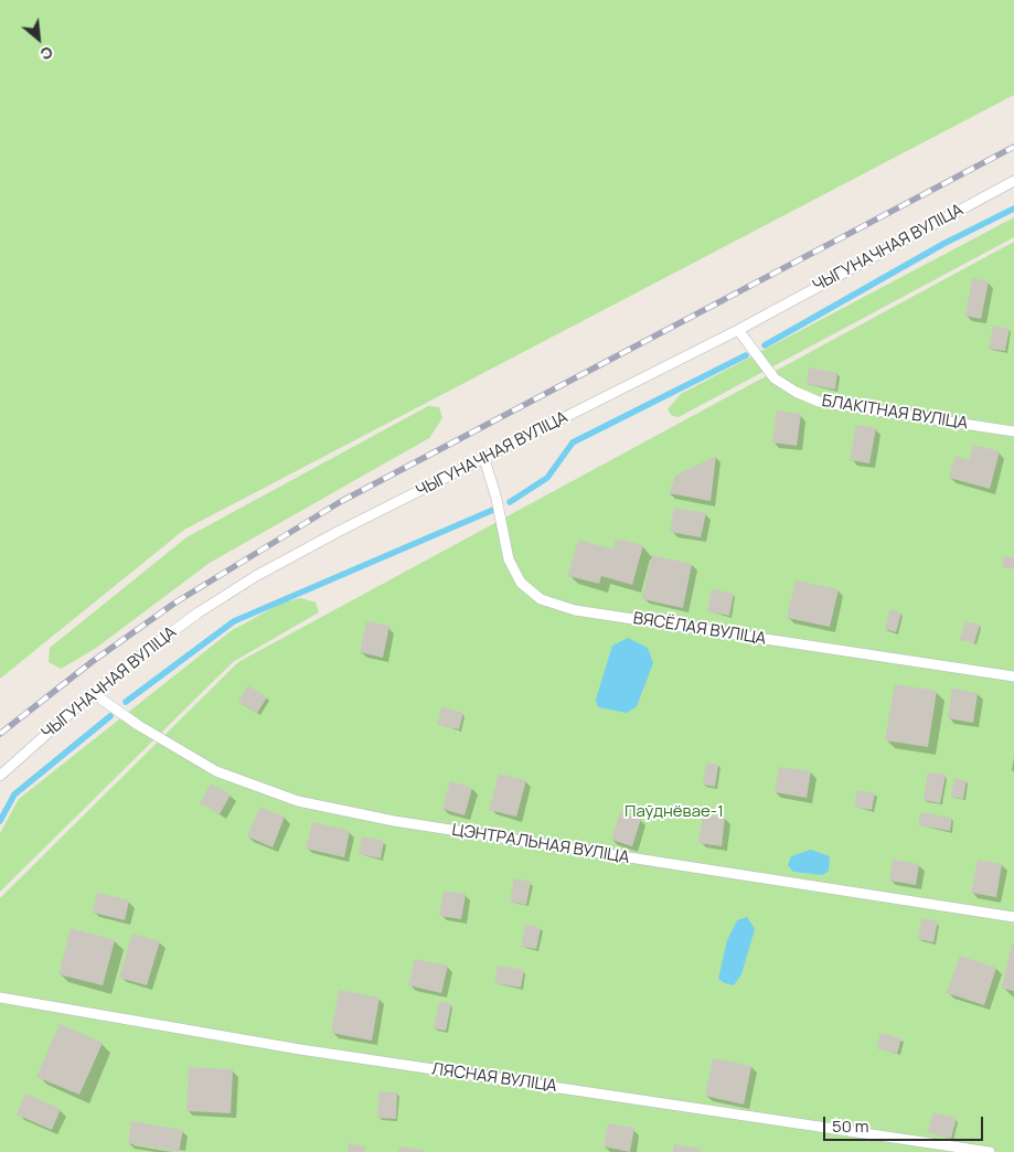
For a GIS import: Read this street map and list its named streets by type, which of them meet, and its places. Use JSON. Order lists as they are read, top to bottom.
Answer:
{
  "streets": {
    "lane": [
      "ЧЫГУНАЧНАЯ ВУЛІЦА",
      "БЛАКІТНАЯ ВУЛІЦА",
      "ВЯСЁЛАЯ ВУЛІЦА",
      "ЦЭНТРАЛЬНАЯ ВУЛІЦА",
      "ЛЯСНАЯ ВУЛІЦА"
    ]
  },
  "crossings": [
    ["ЧЫГУНАЧНАЯ ВУЛІЦА", "БЛАКІТНАЯ ВУЛІЦА"],
    ["ЧЫГУНАЧНАЯ ВУЛІЦА", "ВЯСЁЛАЯ ВУЛІЦА"],
    ["ЧЫГУНАЧНАЯ ВУЛІЦА", "ЦЭНТРАЛЬНАЯ ВУЛІЦА"]
  ],
  "parks": ["Паўднёвае-1"],
  "scale_bar": "50 m",
  "north": "bottom right"
}
